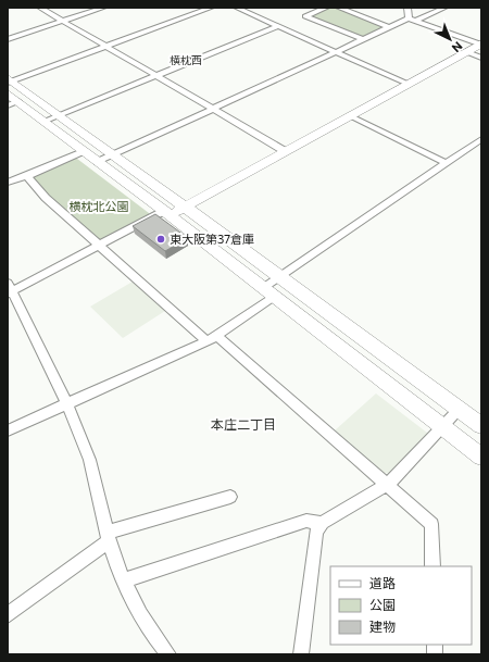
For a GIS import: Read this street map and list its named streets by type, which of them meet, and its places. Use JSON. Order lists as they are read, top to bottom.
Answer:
{
  "districts": ["横枕西", "本庄二丁目"],
  "parks": ["横枕北公園"],
  "places": ["東大阪第37倉庫"],
  "legend": ["道路", "公園", "建物"],
  "north": "bottom right"
}
